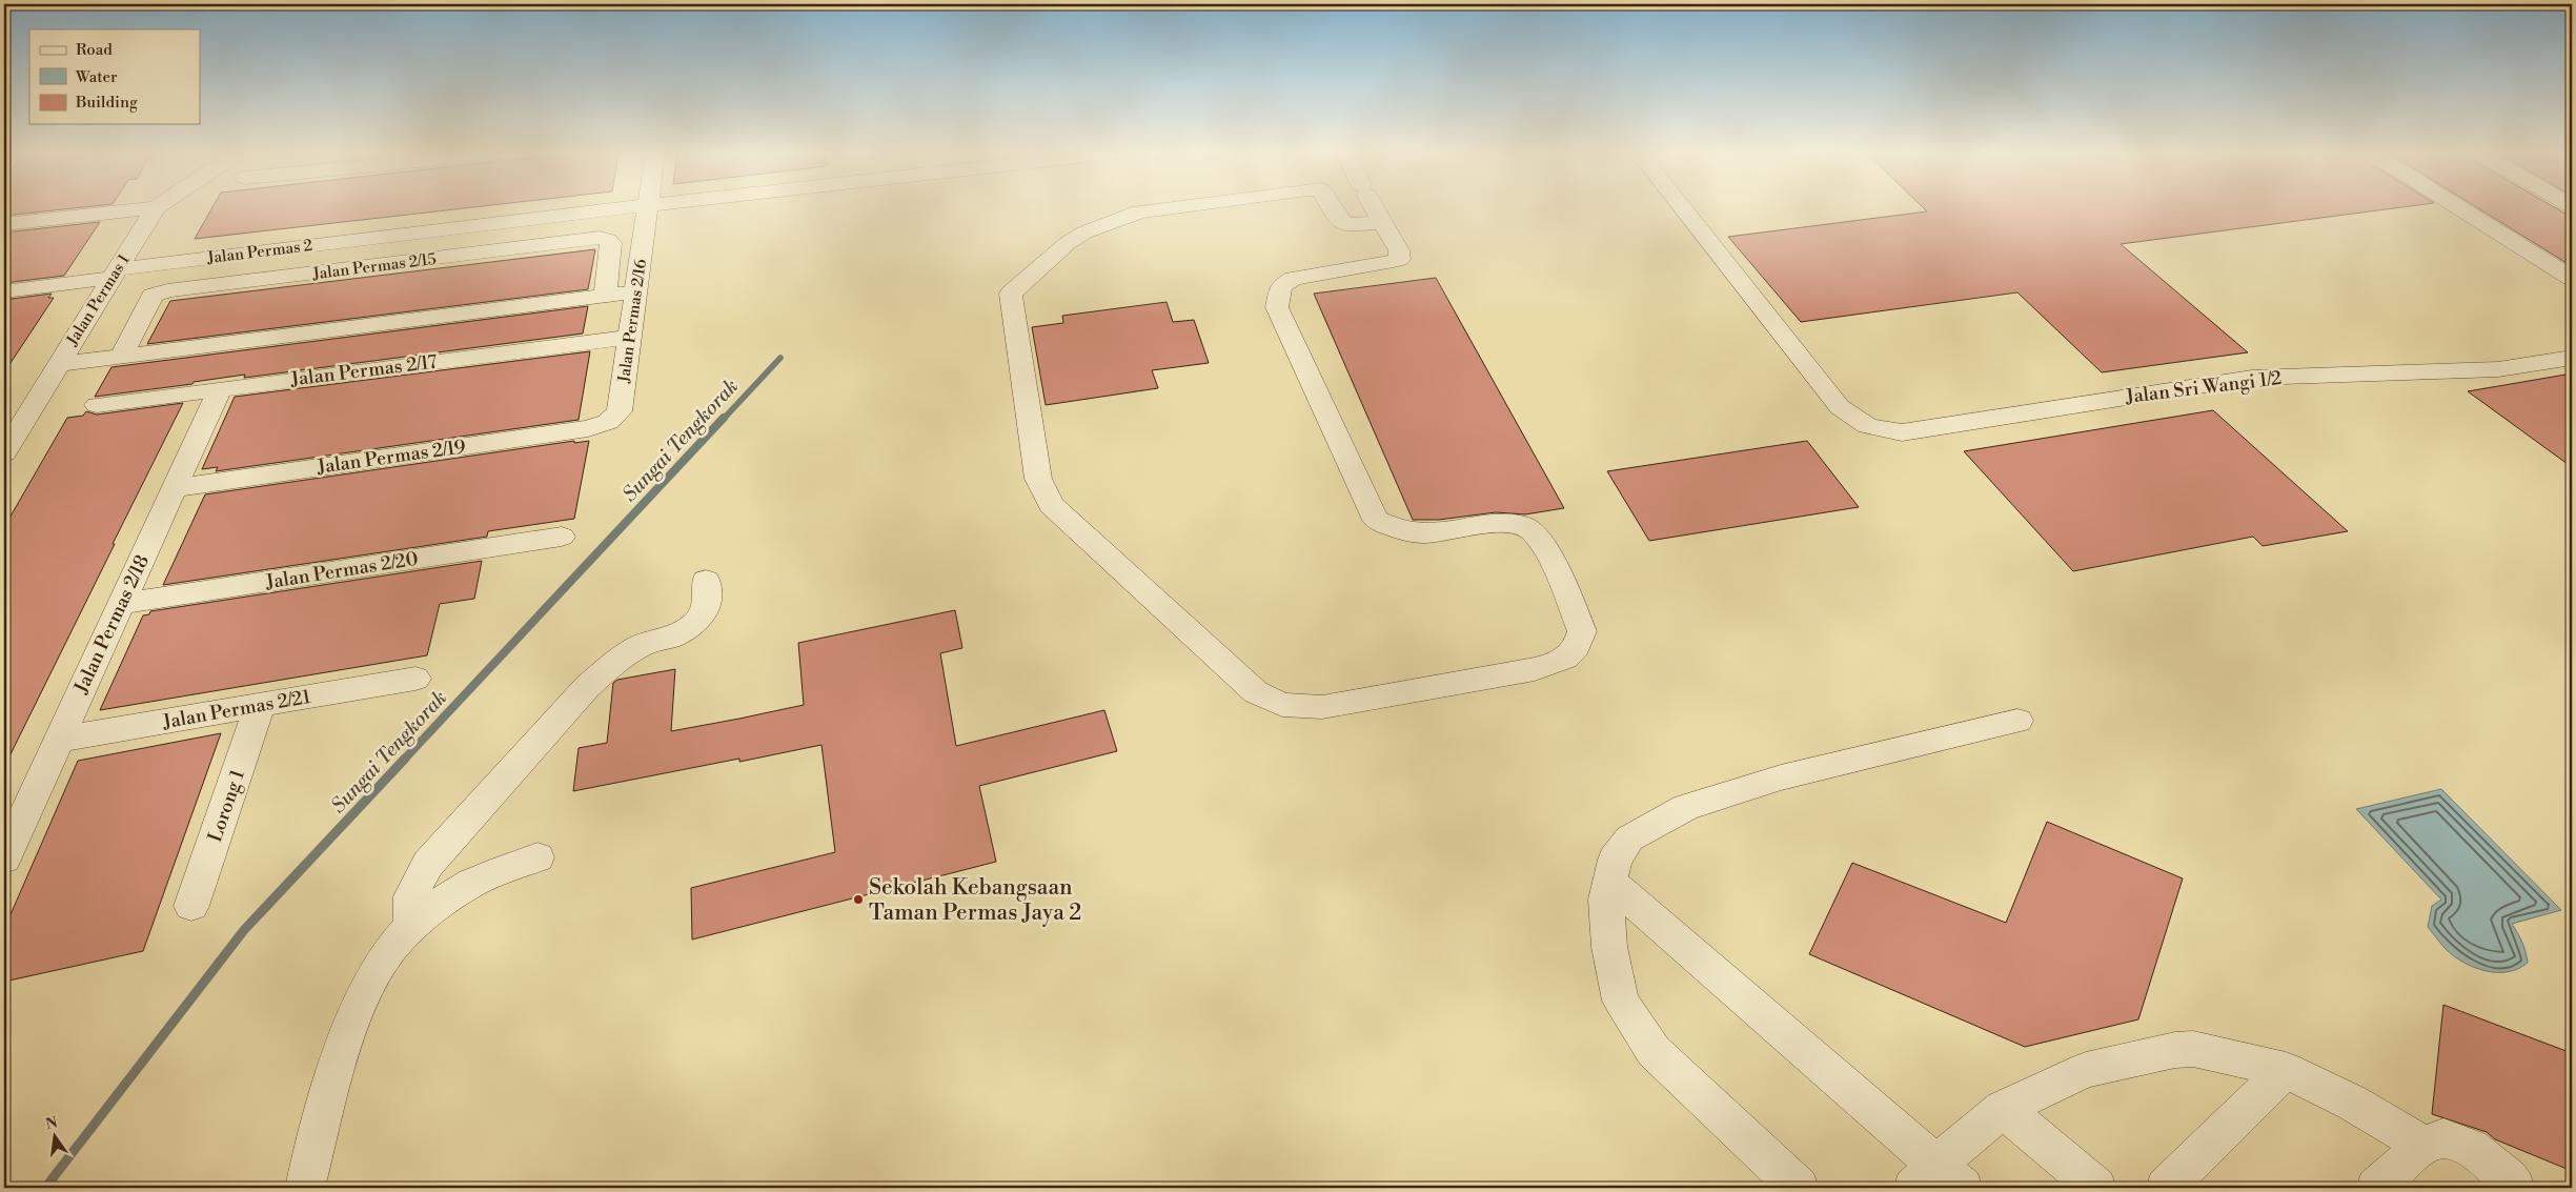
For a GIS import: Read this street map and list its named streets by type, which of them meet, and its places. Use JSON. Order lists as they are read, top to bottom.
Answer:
{
  "streets": {
    "street": [
      "Jalan Permas 2",
      "Jalan Permas 2/15",
      "Jalan Permas 1",
      "Jalan Permas 2/16",
      "Jalan Permas 2/17",
      "Jalan Sri Wangi 1/2",
      "Jalan Permas 2/19",
      "Jalan Permas 2/20",
      "Jalan Permas 2/18",
      "Jalan Permas 2/21",
      "Lorong 1"
    ]
  },
  "crossings": [
    ["Jalan Permas 2", "Jalan Permas 1"],
    ["Jalan Permas 2/16", "Jalan Permas 2/17"],
    ["Jalan Permas 2/16", "Jalan Permas 2/19"],
    ["Jalan Permas 2/17", "Jalan Permas 2/18"],
    ["Jalan Permas 2/19", "Jalan Permas 2/18"],
    ["Jalan Permas 2/20", "Jalan Permas 2/18"],
    ["Jalan Permas 2/18", "Jalan Permas 2/21"],
    ["Jalan Permas 2/21", "Lorong 1"]
  ],
  "water": ["Sungai Tengkorak"],
  "places": ["Sekolah Kebangsaan Taman Permas Jaya 2"],
  "legend": ["Road", "Water", "Building"],
  "north": "top"
}
